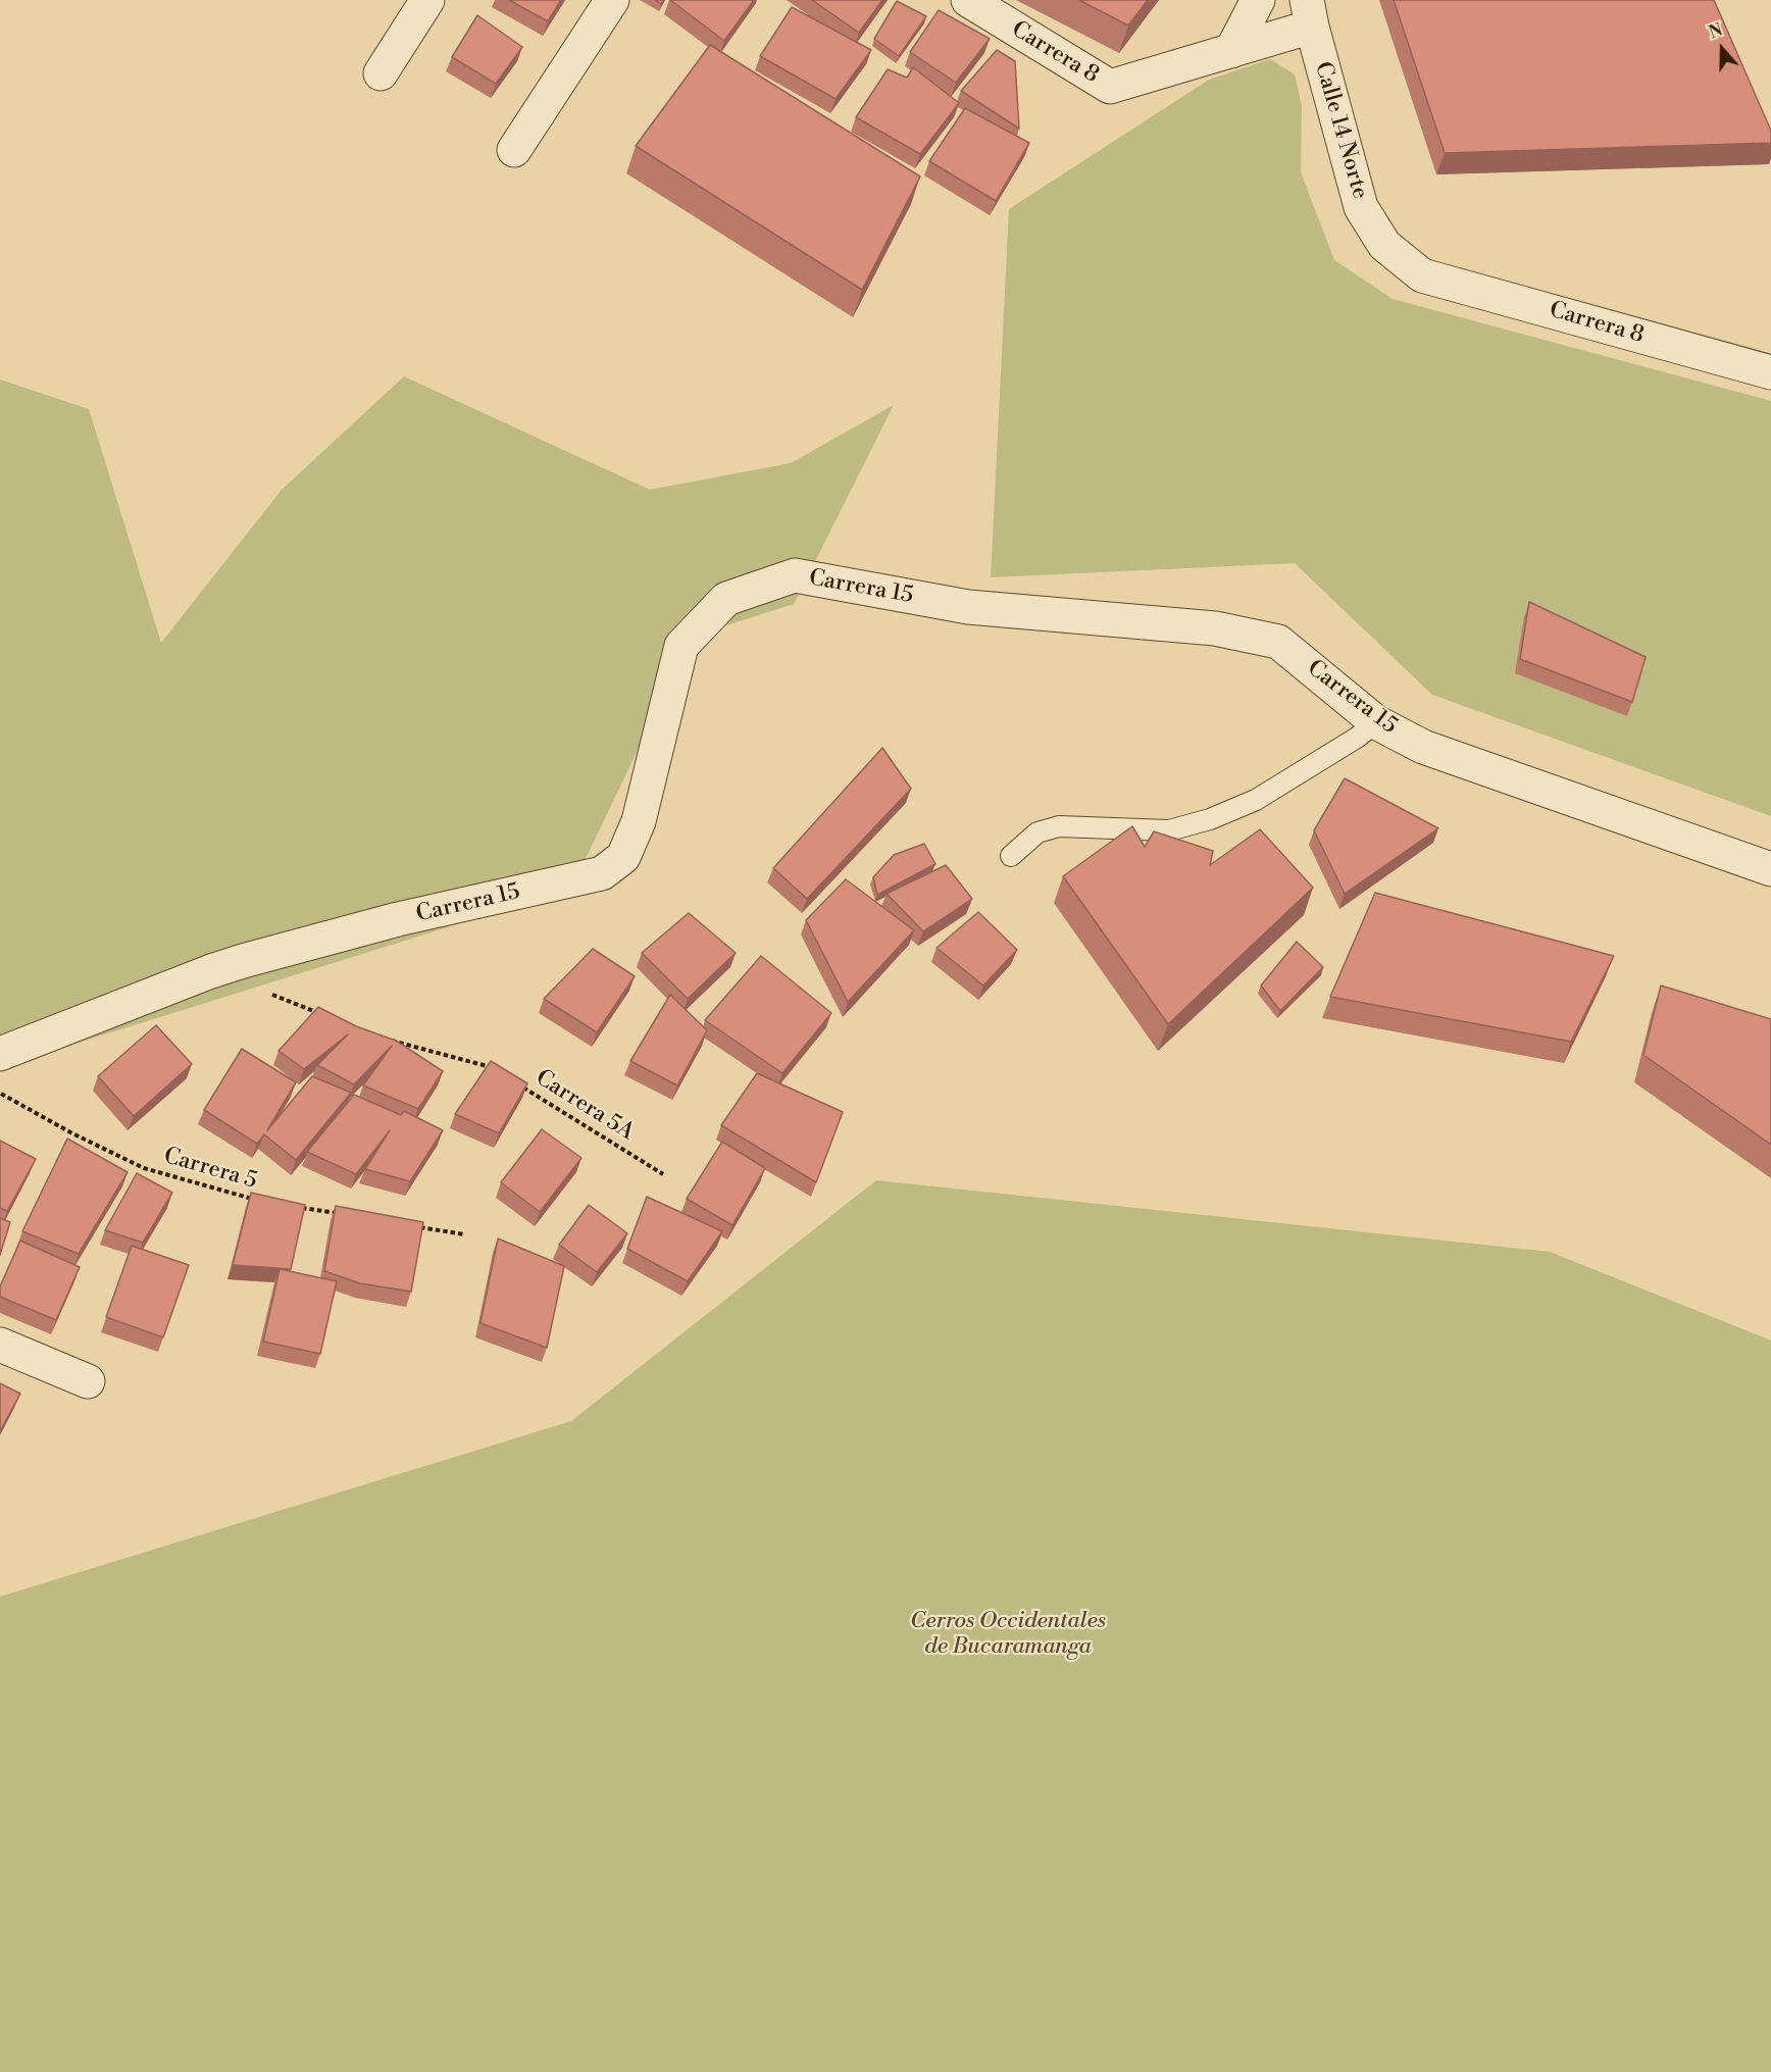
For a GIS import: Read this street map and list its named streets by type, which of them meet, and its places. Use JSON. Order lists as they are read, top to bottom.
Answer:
{
  "streets": {
    "street": ["Carrera 8", "Calle 14 Norte", "Carrera 15"],
    "path": ["Carrera 5A", "Carrera 5"]
  },
  "crossings": [
    ["Carrera 8", "Calle 14 Norte"]
  ],
  "parks": ["Cerros Occidentales de Bucaramanga"],
  "north": "top"
}
